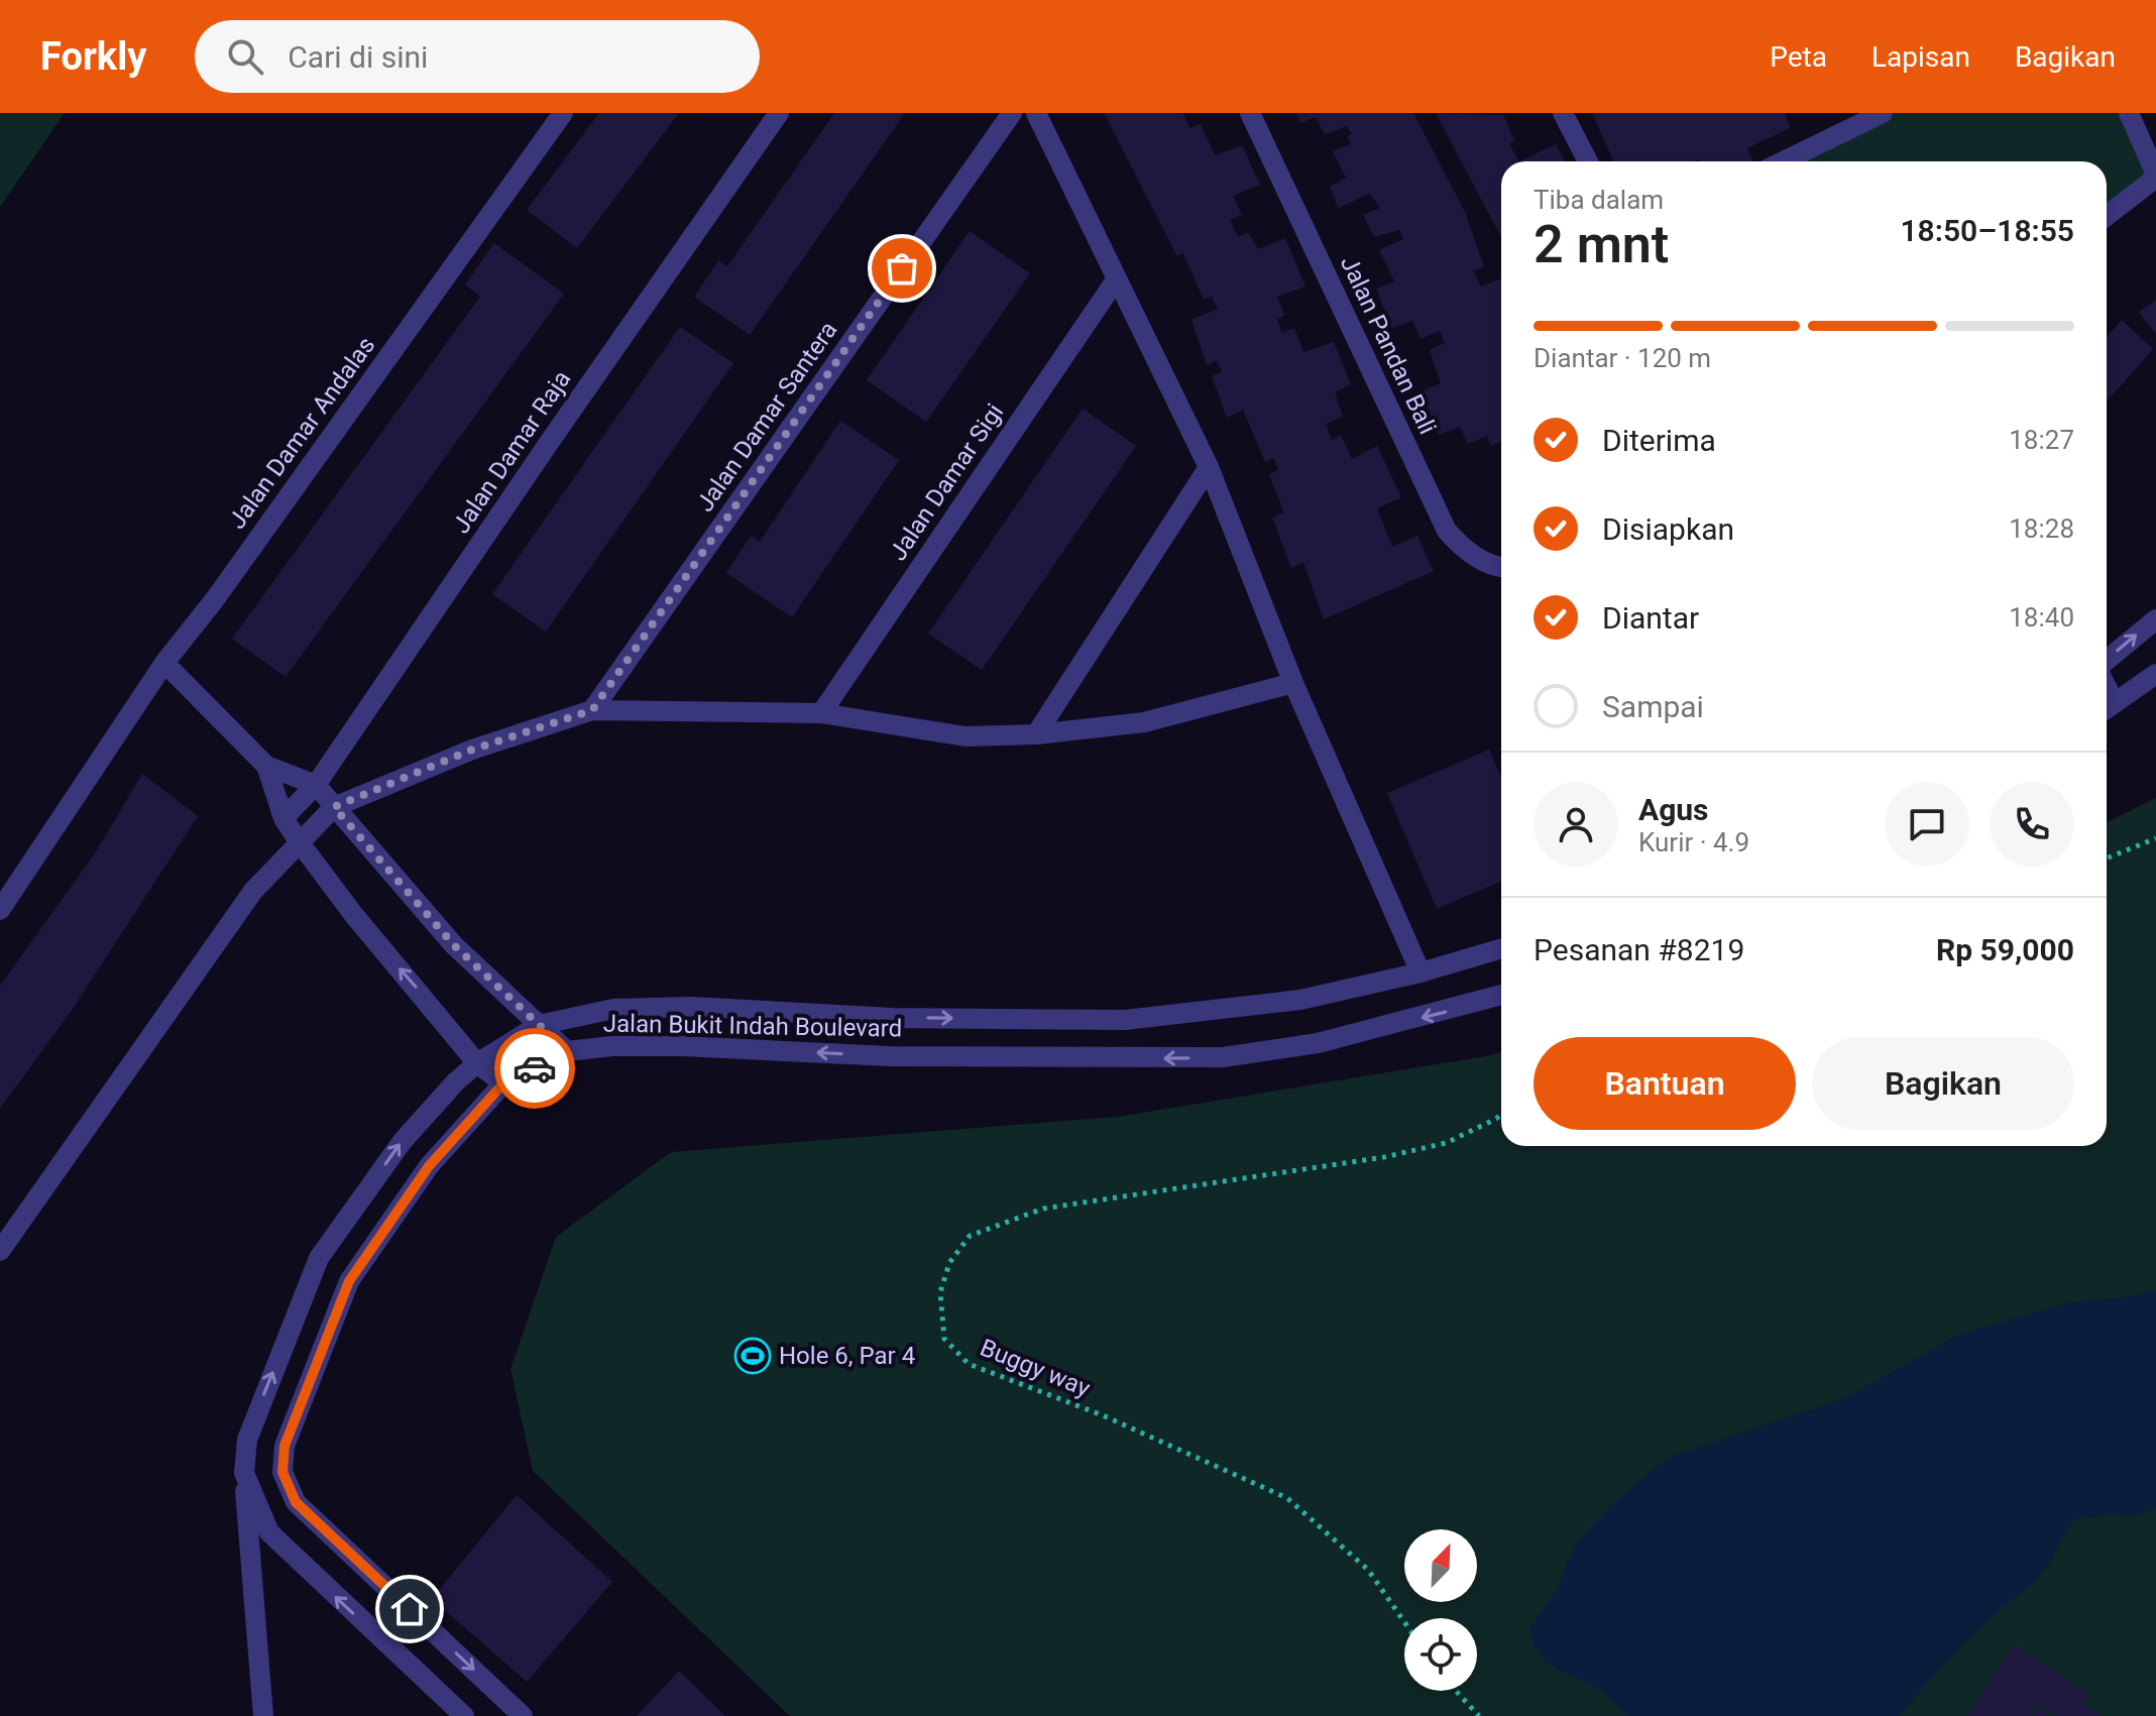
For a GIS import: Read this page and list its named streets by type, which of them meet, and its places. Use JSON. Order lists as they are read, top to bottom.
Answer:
{
  "streets": {
    "street": [
      "Jalan Pandan Bali",
      "Jalan Damar Santera",
      "Jalan Damar Andalas",
      "Jalan Damar Raja",
      "Jalan Damar Sigi",
      "Jalan Bukit Indah Boulevard"
    ],
    "path": ["Buggy way"]
  },
  "places": {
    "sports": ["Hole 6, Par 4"]
  },
  "north": "top right",
  "page": {
    "header": "Forkly",
    "search": "Cari di sini",
    "nav": ["Peta", "Lapisan", "Bagikan"],
    "heading": ["2 mnt", "Tiba dalam", "18:50–18:55"],
    "panel": [
      "Agus",
      "Kurir · 4.9",
      "Pesanan #8219",
      "Rp 59,000"
    ],
    "bar": "Diantar · 120 m",
    "list": [
      ["Diterima", "18:27"],
      ["Disiapkan", "18:28"],
      ["Diantar", "18:40"],
      "Sampai"
    ],
    "buttons": ["Bantuan", "Bagikan"]
  }
}
